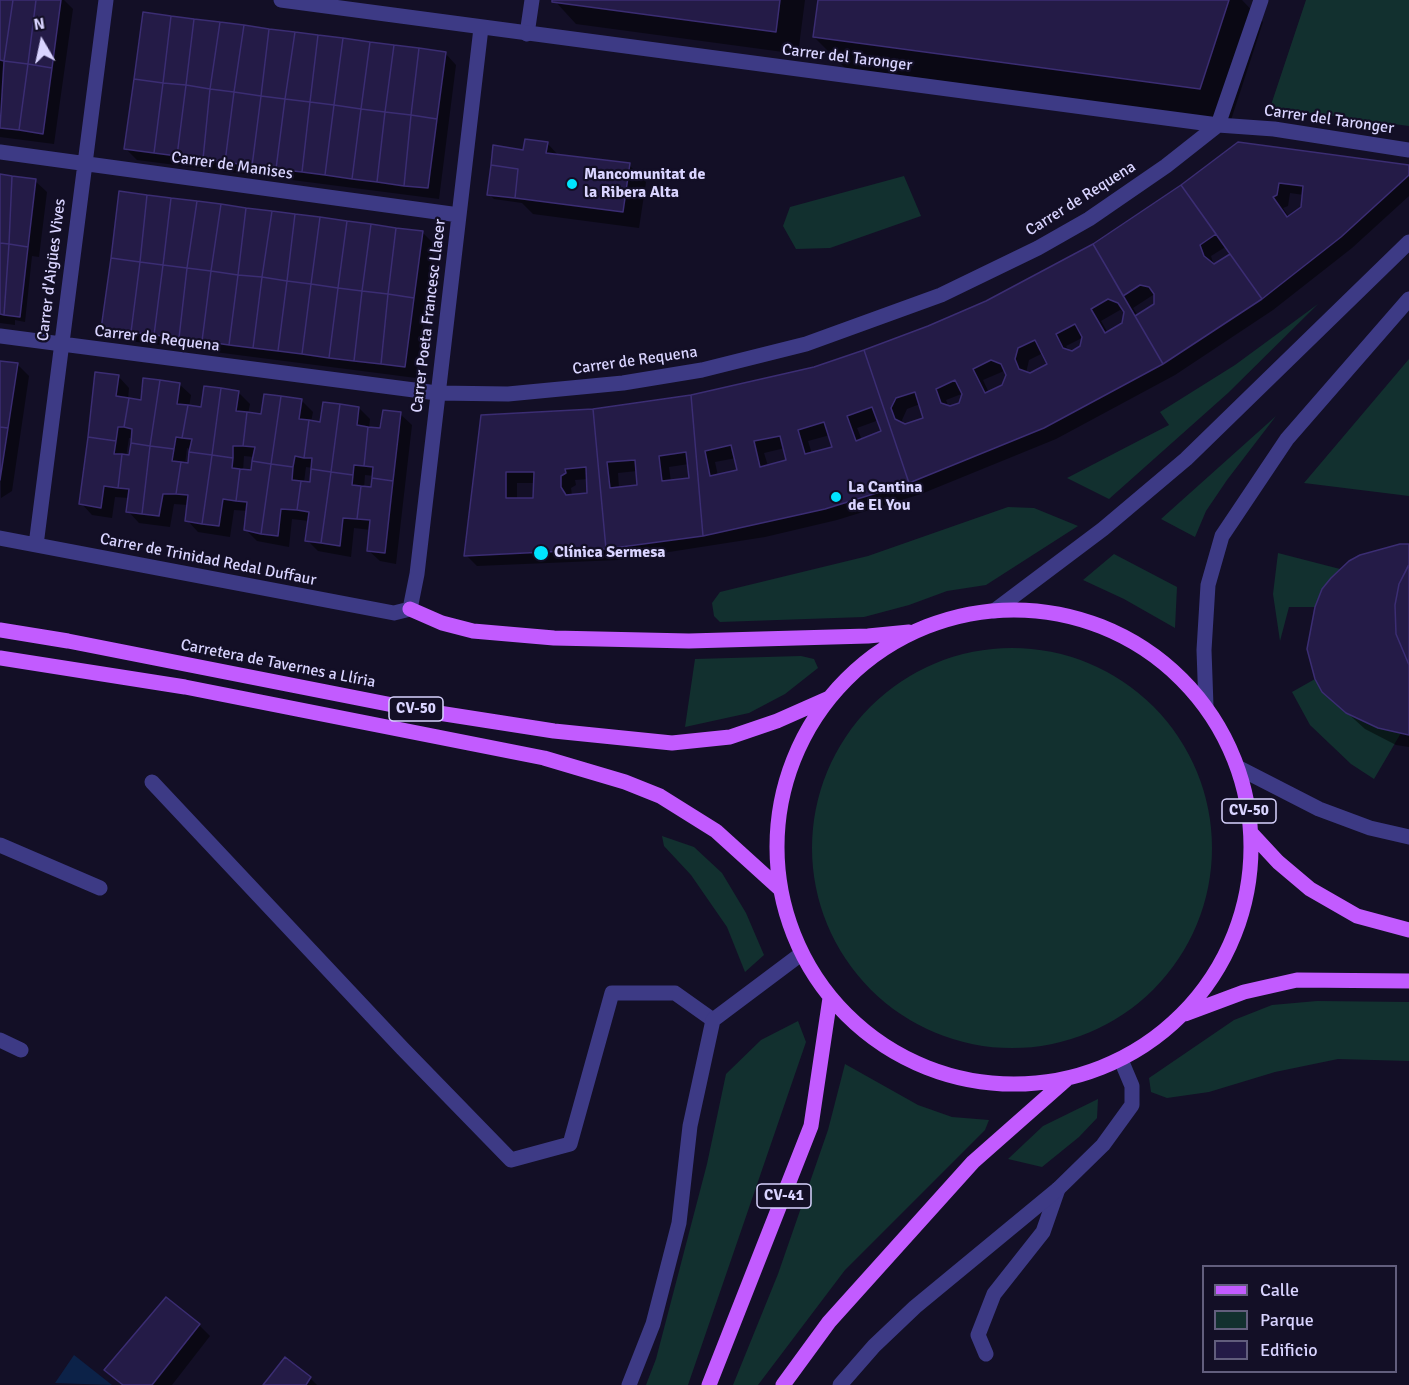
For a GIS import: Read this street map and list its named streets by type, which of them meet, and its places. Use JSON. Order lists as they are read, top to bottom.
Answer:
{
  "streets": {
    "main road": ["Carretera de Tavernes a Llíria", "CV-50", "CV-41"],
    "street": [
      "Carrer del Taronger",
      "Carrer de Manises",
      "Carrer de Requena",
      "Carrer d'Aigües Vives",
      "Carrer Poeta Francesc Llacer",
      "Carrer de Trinidad Redal Duffaur"
    ]
  },
  "crossings": [
    ["Carrer del Taronger", "Carrer de Requena"],
    ["Carrer del Taronger", "Carrer Poeta Francesc Llacer"],
    ["Carrer de Manises", "Carrer d'Aigües Vives"],
    ["Carrer de Manises", "Carrer Poeta Francesc Llacer"],
    ["Carrer de Requena", "Carrer d'Aigües Vives"],
    ["Carrer de Requena", "Carrer Poeta Francesc Llacer"],
    ["Carrer d'Aigües Vives", "Carrer de Trinidad Redal Duffaur"],
    ["Carrer Poeta Francesc Llacer", "Carrer de Trinidad Redal Duffaur"],
    ["Carretera de Tavernes a Llíria", "CV-50"],
    ["CV-50", "CV-41"]
  ],
  "places": ["Mancomunitat de la Ribera Alta", "La Cantina de El You", "Clínica Sermesa"],
  "legend": ["Calle", "Parque", "Edificio"],
  "north": "top"
}
